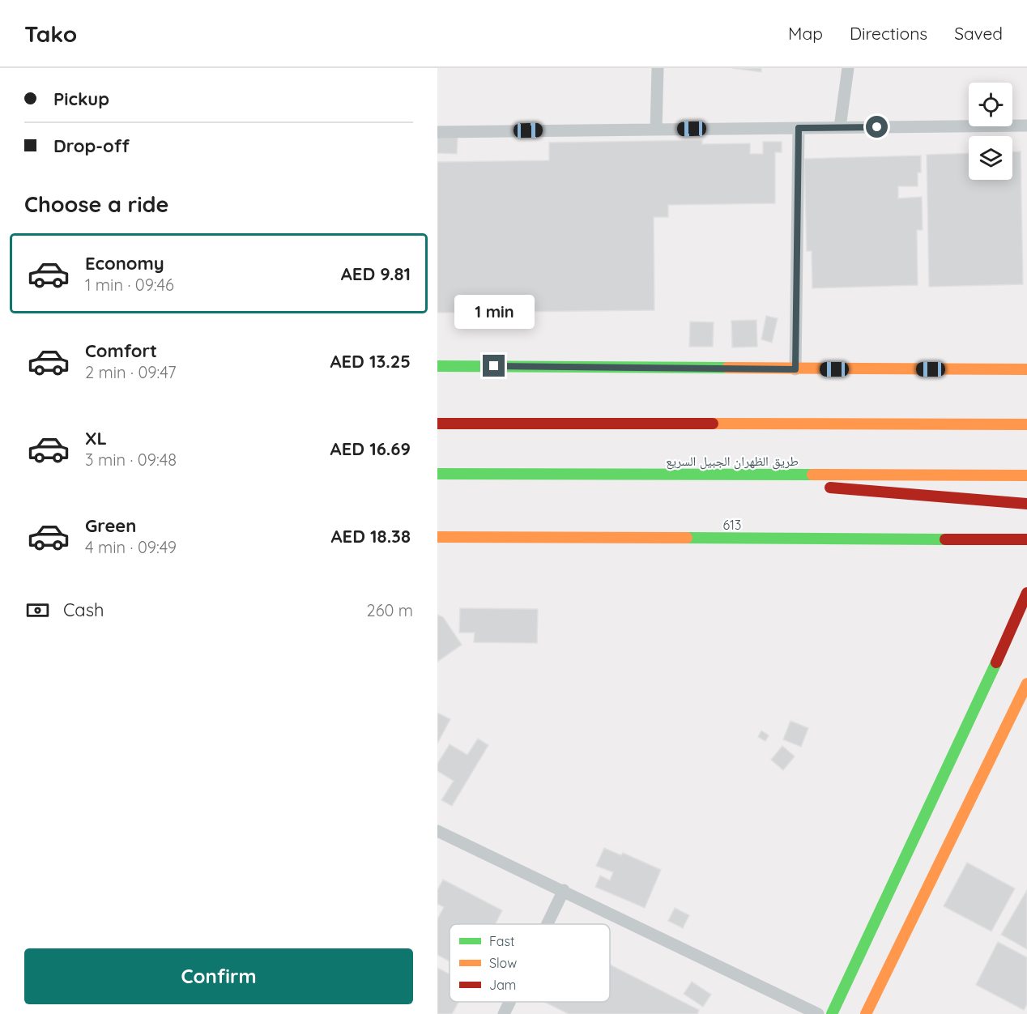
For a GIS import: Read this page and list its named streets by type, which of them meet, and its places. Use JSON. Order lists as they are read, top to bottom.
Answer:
{
  "streets": {
    "main road": ["طريق الظهران الجبيل السريع", "613"]
  },
  "legend": ["Fast", "Slow", "Jam"],
  "page": {
    "header": "Tako",
    "nav": ["Map", "Directions", "Saved"],
    "banner": ["Pickup", "Drop-off"],
    "heading": "Choose a ride",
    "list": [
      {
        "name": "Economy",
        "note": "1 min · 09:46",
        "value": "AED 9.81"
      },
      {
        "name": "Comfort",
        "note": "2 min · 09:47",
        "value": "AED 13.25"
      },
      {
        "name": "XL",
        "note": "3 min · 09:48",
        "value": "AED 16.69"
      },
      {
        "name": "Green",
        "note": "4 min · 09:49",
        "value": "AED 18.38"
      }
    ],
    "bubble": "1 min",
    "pay": ["Cash", "260 m"],
    "buttons": "Confirm"
  }
}
